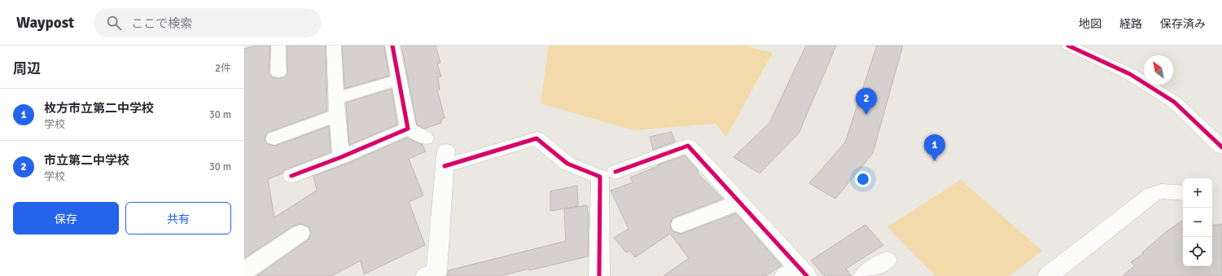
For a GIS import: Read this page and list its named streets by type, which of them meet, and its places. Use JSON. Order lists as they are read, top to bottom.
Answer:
{
  "north": "top left",
  "page": {
    "header": "Waypost",
    "search": "ここで検索",
    "nav": ["地図", "経路", "保存済み"],
    "heading": ["周辺", "2件"],
    "list": [
      {
        "mark": "1",
        "name": "枚方市立第二中学校",
        "note": "学校",
        "value": "30 m"
      },
      {
        "mark": "2",
        "name": "市立第二中学校",
        "note": "学校",
        "value": "30 m"
      }
    ],
    "pins": ["2", "1"],
    "map_buttons": ["+", "−"],
    "buttons": ["保存", "共有"]
  }
}
